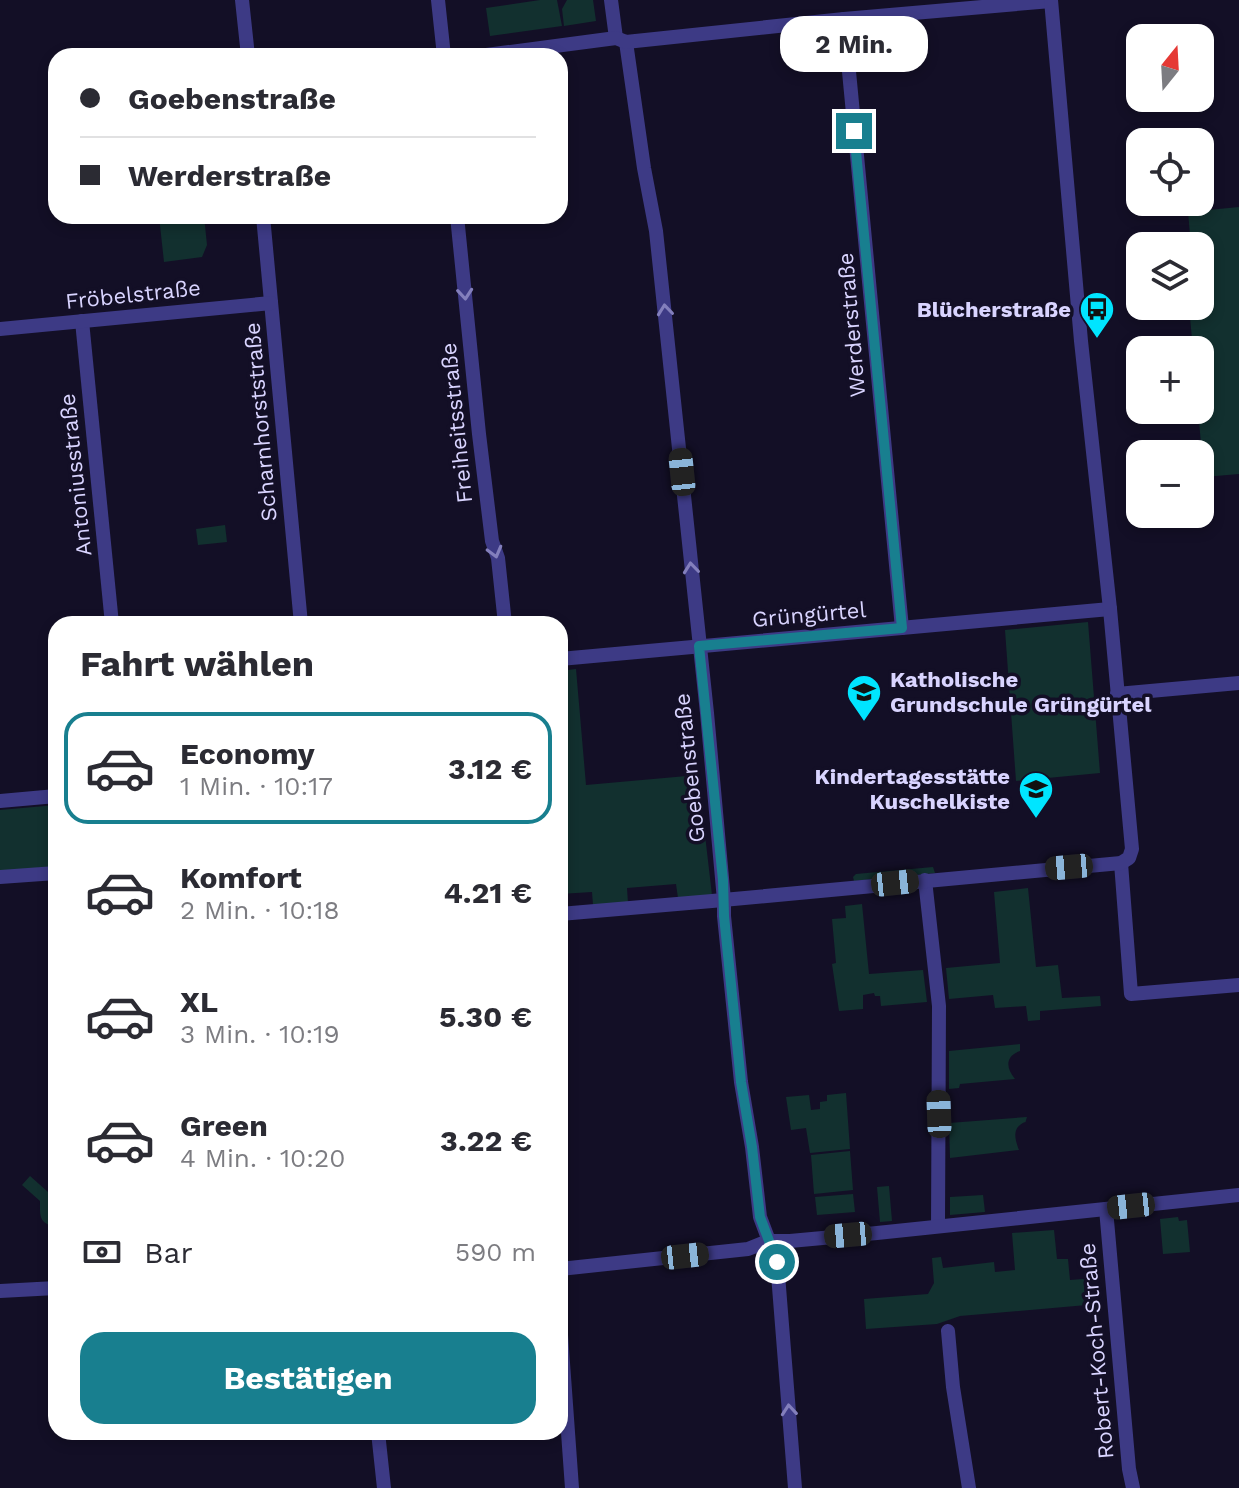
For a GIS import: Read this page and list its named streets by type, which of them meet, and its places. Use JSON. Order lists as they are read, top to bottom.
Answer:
{
  "streets": {
    "street": [
      "Fröbelstraße",
      "Werderstraße",
      "Scharnhorststraße",
      "Freiheitsstraße",
      "Antoniusstraße",
      "Grüngürtel",
      "Goebenstraße",
      "Robert-Koch-Straße"
    ]
  },
  "crossings": [
    ["Fröbelstraße", "Scharnhorststraße"],
    ["Fröbelstraße", "Antoniusstraße"],
    ["Werderstraße", "Grüngürtel"],
    ["Grüngürtel", "Goebenstraße"]
  ],
  "one_way": ["Freiheitsstraße", "Goebenstraße"],
  "places": {
    "bus stop": ["Blücherstraße"],
    "school or university": ["Katholische Grundschule Grüngürtel", "Kindertagesstätte Kuschelkiste"]
  },
  "north": "top",
  "page": {
    "bubble": "2 Min.",
    "map_buttons": ["+", "−"],
    "banner": ["Goebenstraße", "Werderstraße"],
    "heading": "Fahrt wählen",
    "list": [
      {
        "name": "Economy",
        "note": "1 Min. · 10:17",
        "value": "3.12 €"
      },
      {
        "name": "Komfort",
        "note": "2 Min. · 10:18",
        "value": "4.21 €"
      },
      {
        "name": "XL",
        "note": "3 Min. · 10:19",
        "value": "5.30 €"
      },
      {
        "name": "Green",
        "note": "4 Min. · 10:20",
        "value": "3.22 €"
      }
    ],
    "pay": ["Bar", "590 m"],
    "buttons": "Bestätigen"
  }
}
